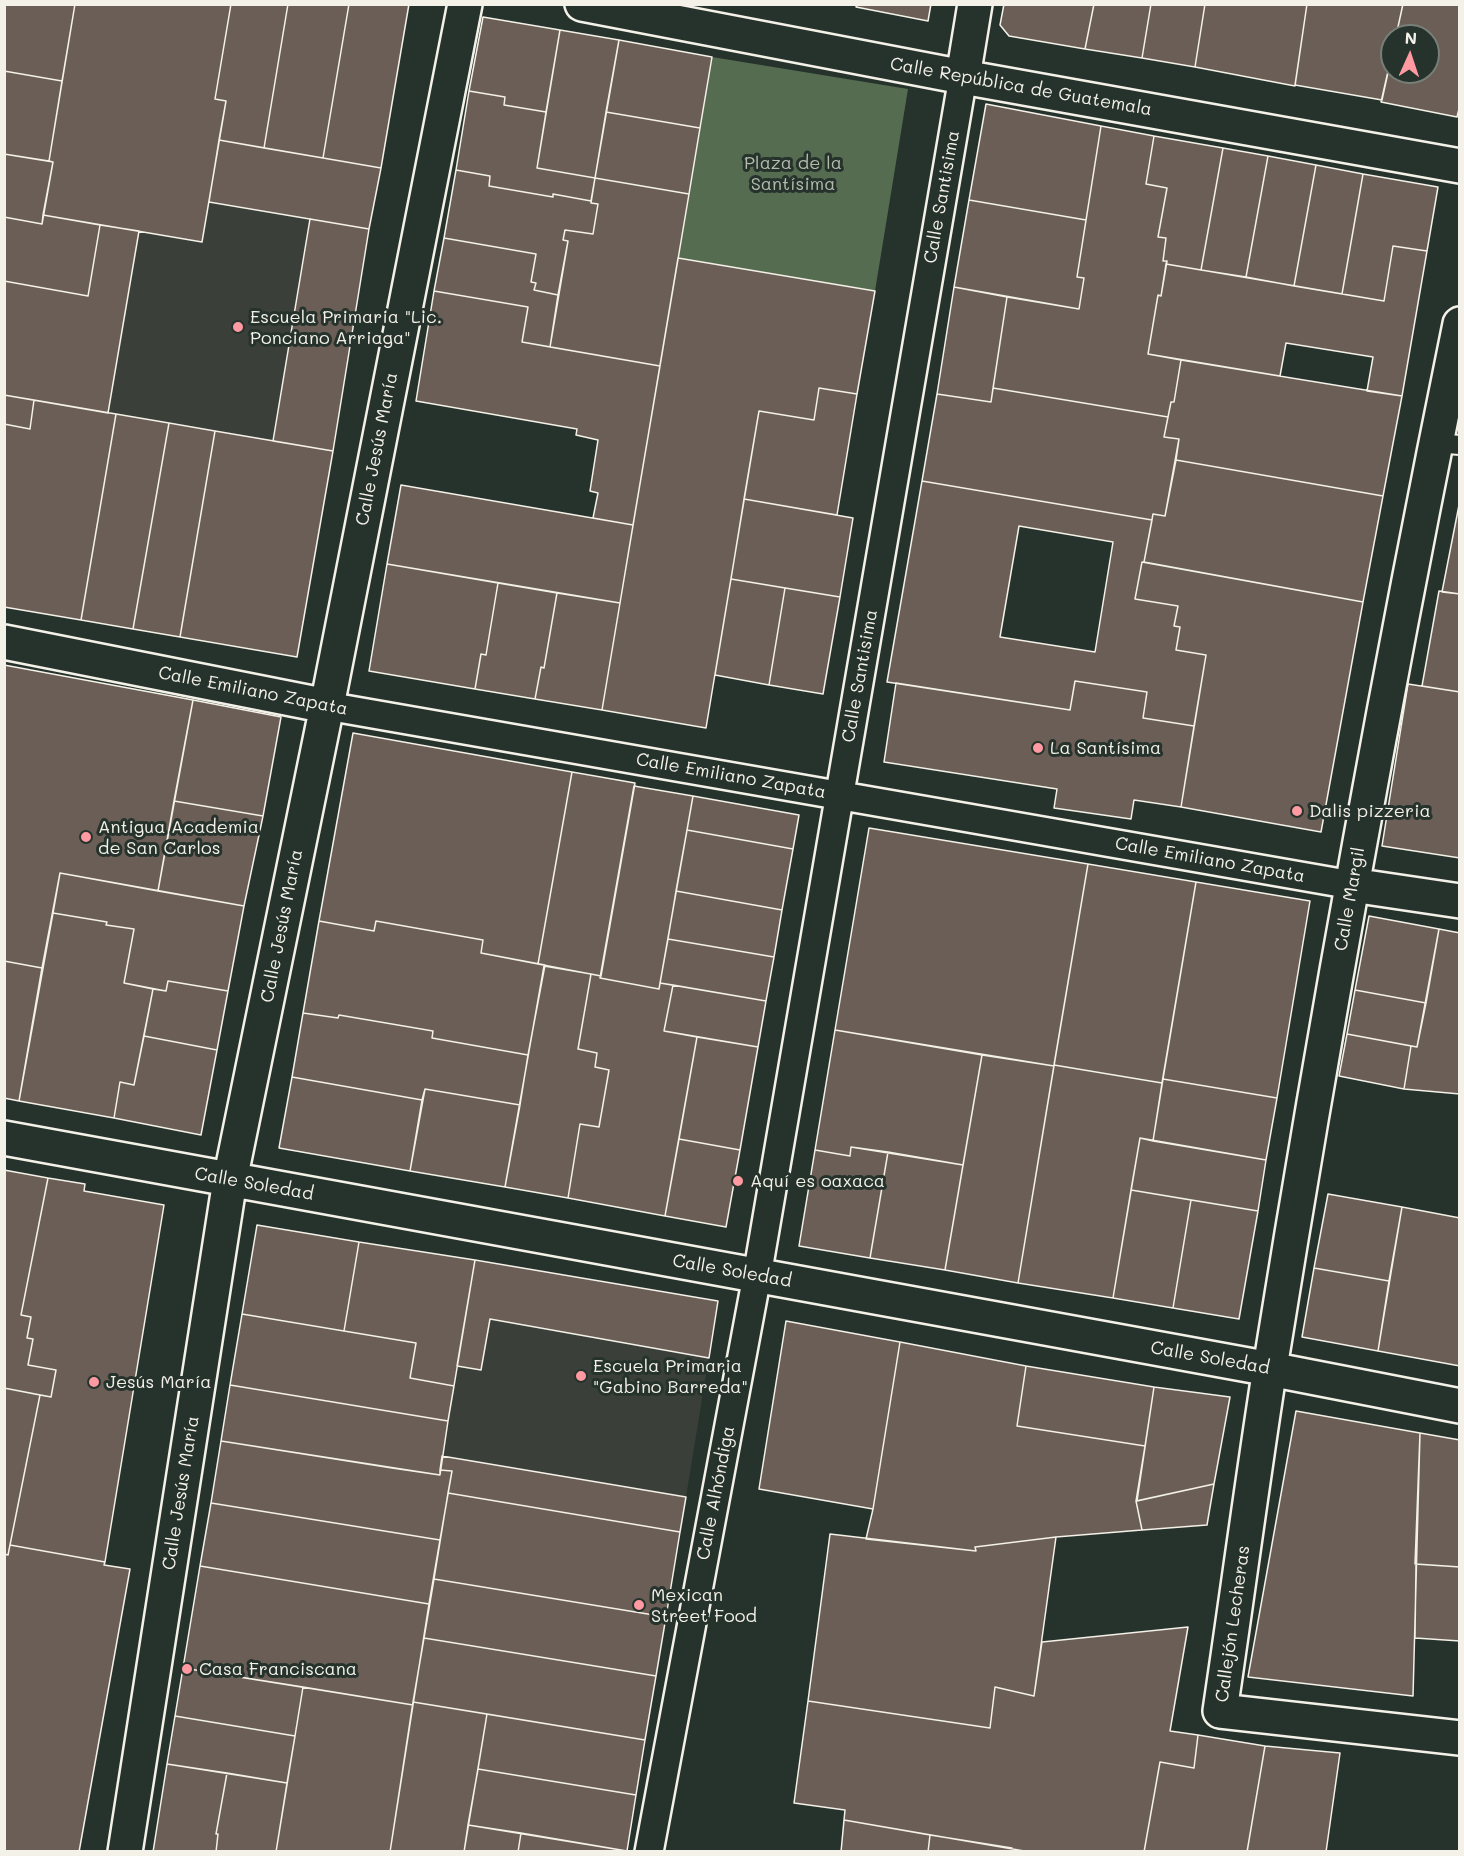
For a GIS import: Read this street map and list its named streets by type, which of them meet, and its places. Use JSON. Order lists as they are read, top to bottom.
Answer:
{
  "streets": {
    "street": [
      "Calle República de Guatemala",
      "Calle Santisima",
      "Calle Jesús María",
      "Calle Emiliano Zapata",
      "Calle Margil",
      "Calle Soledad",
      "Calle Alhóndiga",
      "Callejón Lecheras"
    ]
  },
  "crossings": [
    ["Calle República de Guatemala", "Calle Santisima"],
    ["Calle Santisima", "Calle Emiliano Zapata"],
    ["Calle Santisima", "Calle Soledad"],
    ["Calle Santisima", "Calle Alhóndiga"],
    ["Calle Jesús María", "Calle Emiliano Zapata"],
    ["Calle Jesús María", "Calle Soledad"],
    ["Calle Emiliano Zapata", "Calle Margil"],
    ["Calle Margil", "Calle Soledad"],
    ["Calle Margil", "Callejón Lecheras"],
    ["Calle Soledad", "Calle Alhóndiga"],
    ["Calle Soledad", "Callejón Lecheras"]
  ],
  "parks": ["Plaza de la Santísima"],
  "places": [
    "Escuela Primaria \"Lic. Ponciano Arriaga\"",
    "La Santísima",
    "Dalis pizzeria",
    "Antigua Academia de San Carlos",
    "Aquí es oaxaca",
    "Escuela Primaria \"Gabino Barreda\"",
    "Jesús María",
    "Mexican Street Food",
    "Casa Franciscana"
  ],
  "north": "top"
}
